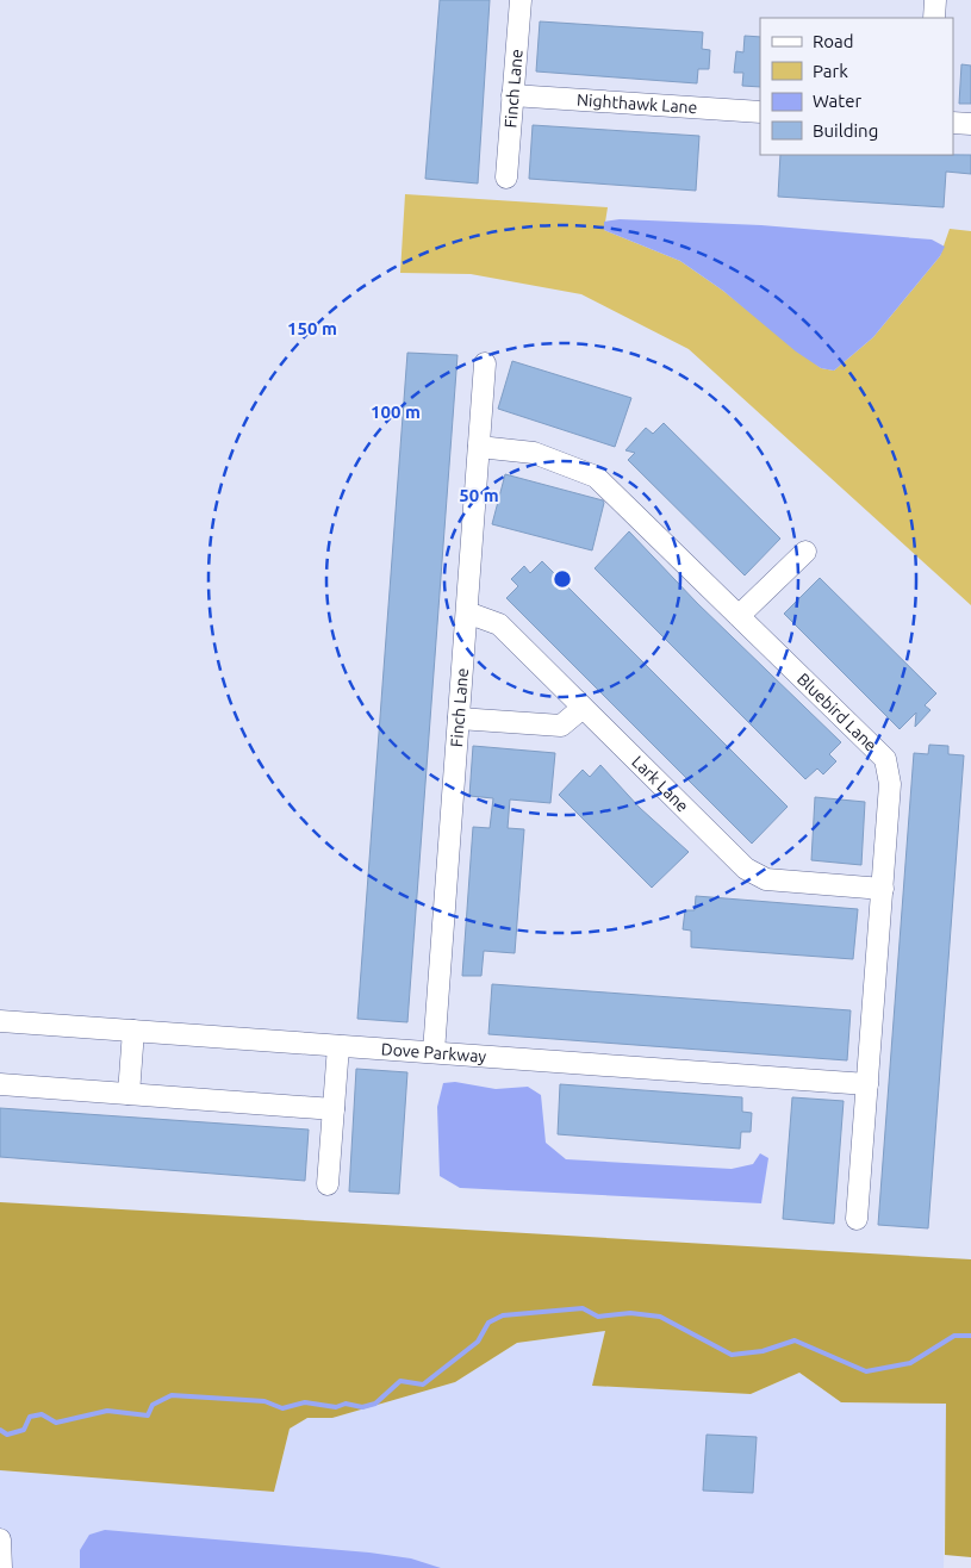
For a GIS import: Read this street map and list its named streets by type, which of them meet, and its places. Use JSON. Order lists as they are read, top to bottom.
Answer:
{
  "streets": {
    "street": [
      "Finch Lane",
      "Nighthawk Lane",
      "Bluebird Lane",
      "Lark Lane",
      "Dove Parkway"
    ]
  },
  "crossings": [
    ["Finch Lane", "Nighthawk Lane"],
    ["Finch Lane", "Bluebird Lane"],
    ["Finch Lane", "Lark Lane"],
    ["Finch Lane", "Dove Parkway"],
    ["Bluebird Lane", "Lark Lane"],
    ["Bluebird Lane", "Dove Parkway"]
  ],
  "legend": [
    "Road",
    "Park",
    "Water",
    "Building"
  ],
  "rings": ["150 m", "100 m", "50 m"]
}
